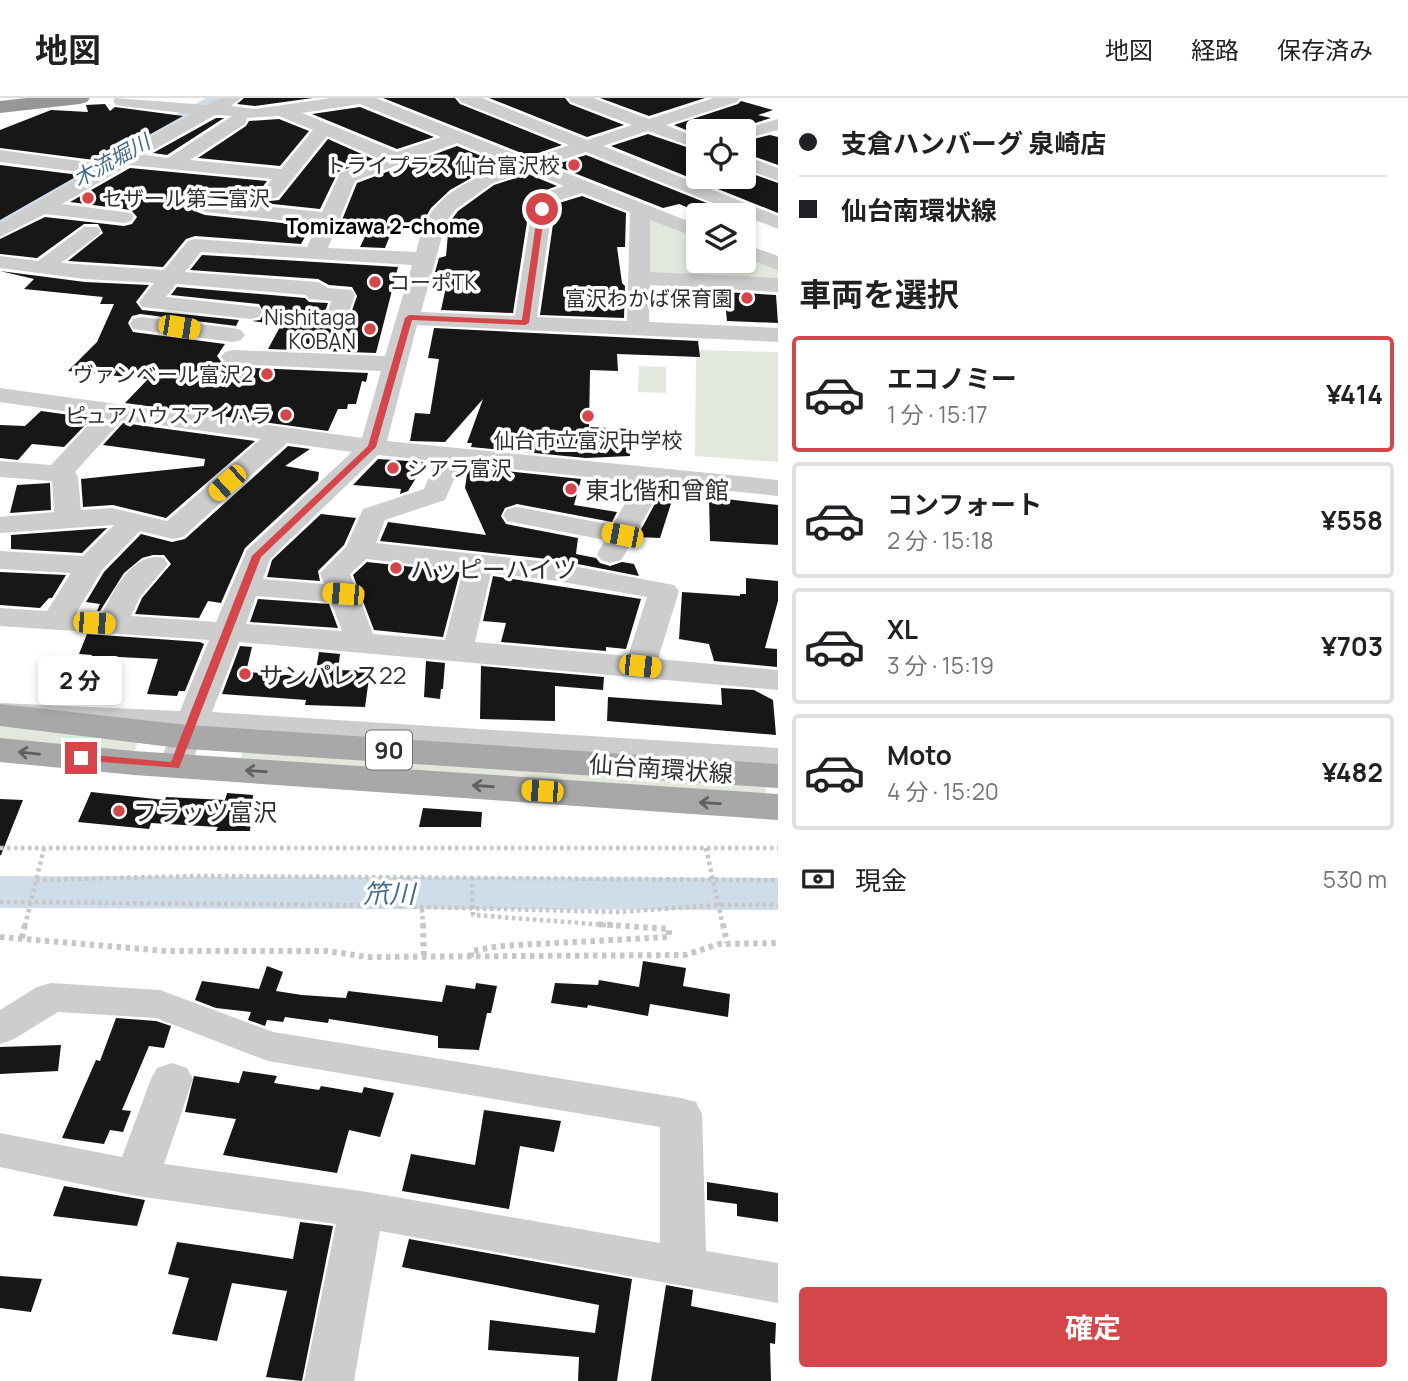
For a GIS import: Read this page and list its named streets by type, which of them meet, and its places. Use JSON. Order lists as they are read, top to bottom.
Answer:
{
  "streets": {
    "main road": ["90", "仙台南環状線"]
  },
  "districts": ["Tomizawa 2-chome"],
  "water": ["木流堀川", "笊川"],
  "places": [
    "トライプラス 仙台富沢校",
    "セザール第二富沢",
    "コーポTK",
    "富沢わかば保育園",
    "Nishitaga KOBAN",
    "ヴァンベール富沢2",
    "ピュアハウスアイハラ",
    "仙台市立富沢中学校",
    "シアラ富沢",
    "東北偕和曾館",
    "ハッピーハイツ",
    "サンパレス22",
    "フラッツ富沢"
  ],
  "page": {
    "header": "地図",
    "nav": ["地図", "経路", "保存済み"],
    "banner": ["支倉ハンバーグ 泉崎店", "仙台南環状線"],
    "heading": "車両を選択",
    "list": [
      {
        "name": "エコノミー",
        "note": "1 分 · 15:17",
        "value": "¥414"
      },
      {
        "name": "コンフォート",
        "note": "2 分 · 15:18",
        "value": "¥558"
      },
      {
        "name": "XL",
        "note": "3 分 · 15:19",
        "value": "¥703"
      },
      {
        "name": "Moto",
        "note": "4 分 · 15:20",
        "value": "¥482"
      }
    ],
    "bubble": "2 分",
    "pay": ["現金", "530 m"],
    "buttons": "確定"
  }
}
